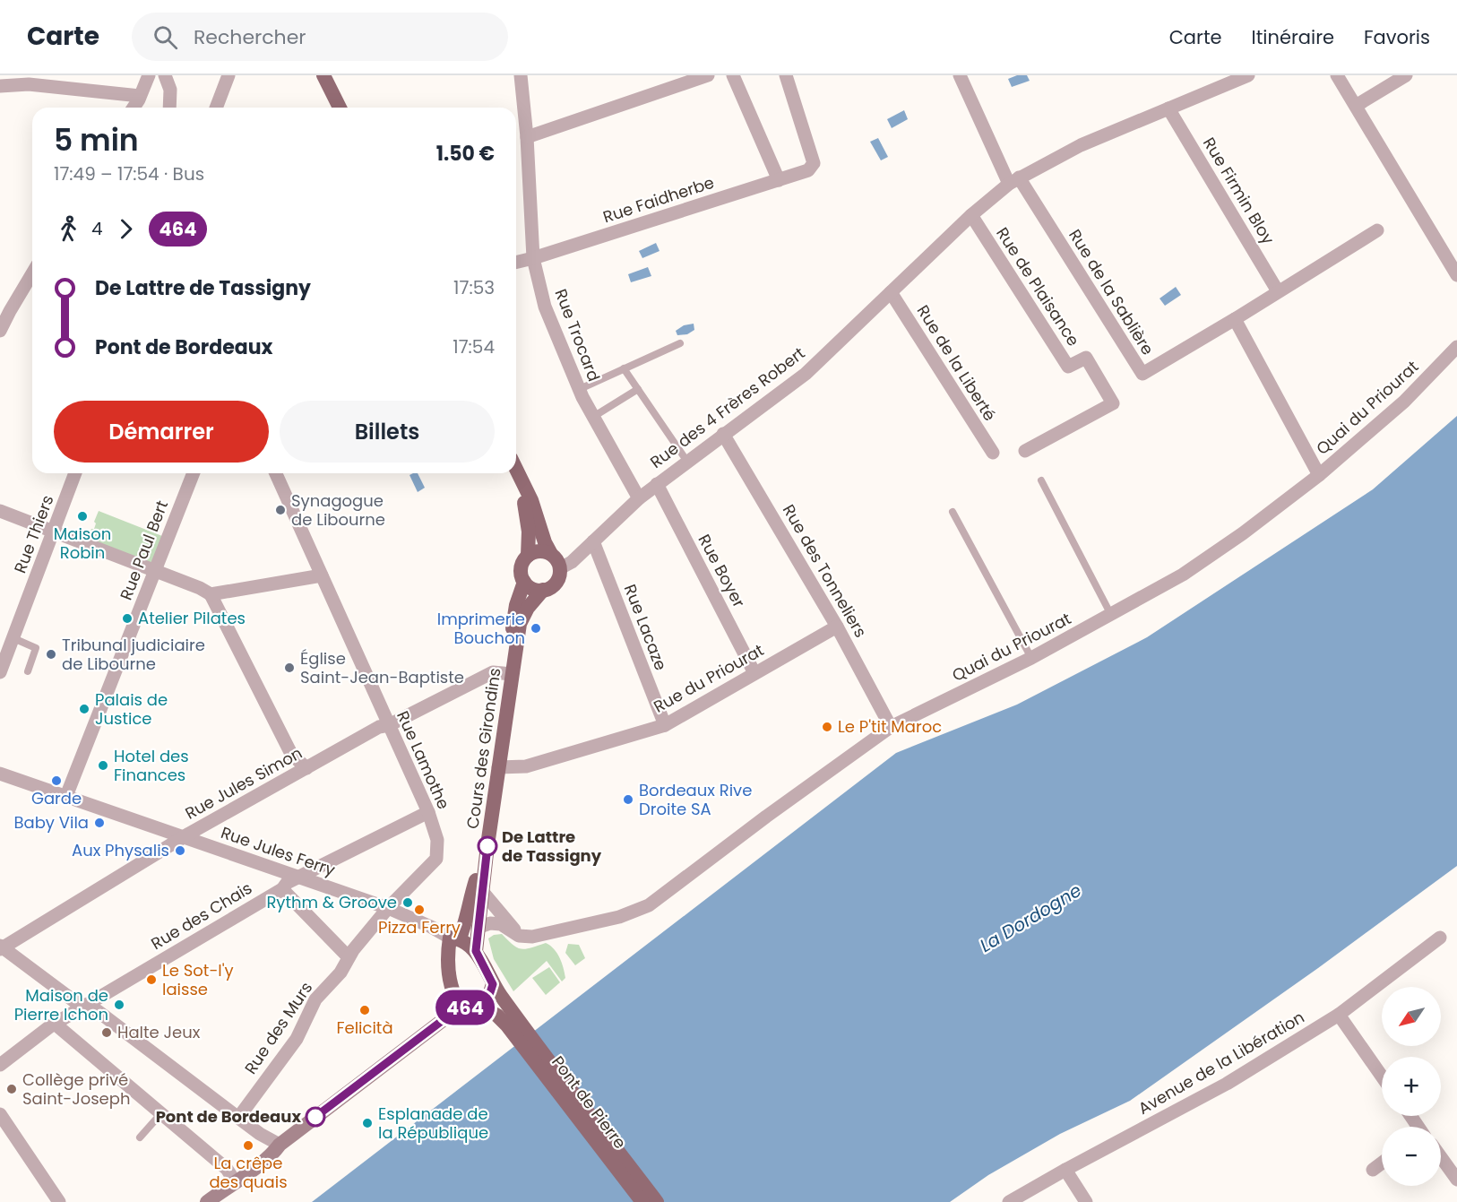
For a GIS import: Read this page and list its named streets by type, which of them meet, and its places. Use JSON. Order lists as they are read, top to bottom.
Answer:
{
  "streets": {
    "main road": ["Cours des Girondins", "Pont de Pierre"],
    "street": [
      "Rue Firmin Bloy",
      "Rue Faidherbe",
      "Rue de Plaisance",
      "Rue de la Sablière",
      "Rue Trocard",
      "Rue de la Liberté",
      "Rue des 4 Frères Robert",
      "Quai du Priourat",
      "Rue Thiers",
      "Rue Paul Bert",
      "Rue Boyer",
      "Rue des Tonneliers",
      "Rue Lacaze",
      "Rue du Priourat",
      "Rue Lamothe",
      "Rue Jules Simon",
      "Rue Jules Ferry",
      "Rue des Chais",
      "Rue des Murs",
      "Avenue de la Libération"
    ]
  },
  "crossings": [
    ["Rue Firmin Bloy", "Rue des 4 Frères Robert"],
    ["Rue Faidherbe", "Rue Trocard"],
    ["Rue de Plaisance", "Rue des 4 Frères Robert"],
    ["Rue de la Sablière", "Rue des 4 Frères Robert"],
    ["Rue Trocard", "Rue des 4 Frères Robert"],
    ["Rue de la Liberté", "Rue des 4 Frères Robert"],
    ["Rue des 4 Frères Robert", "Rue Boyer"],
    ["Rue des 4 Frères Robert", "Rue des Tonneliers"],
    ["Rue des 4 Frères Robert", "Rue Lacaze"],
    ["Rue des 4 Frères Robert", "Cours des Girondins"],
    ["Quai du Priourat", "Rue des Tonneliers"],
    ["Rue Paul Bert", "Rue Jules Ferry"],
    ["Rue Boyer", "Rue du Priourat"],
    ["Rue des Tonneliers", "Rue du Priourat"],
    ["Rue Lacaze", "Rue du Priourat"],
    ["Rue du Priourat", "Cours des Girondins"],
    ["Cours des Girondins", "Rue Jules Simon"],
    ["Cours des Girondins", "Rue Jules Ferry"],
    ["Rue Lamothe", "Rue Jules Simon"],
    ["Rue Lamothe", "Rue Jules Ferry"],
    ["Rue Lamothe", "Rue des Chais"],
    ["Rue Lamothe", "Rue des Murs"],
    ["Rue Jules Simon", "Rue Jules Ferry"],
    ["Rue Jules Ferry", "Rue des Chais"],
    ["Rue Jules Ferry", "Rue des Murs"]
  ],
  "water": ["La Dordogne"],
  "places": [
    "Synagogue de Libourne",
    "Maison Robin",
    "Atelier Pilates",
    "Imprimerie Bouchon",
    "Tribunal judiciaire de Libourne",
    "Église Saint-Jean-Baptiste",
    "Palais de Justice",
    "Le P'tit Maroc",
    "Hotel des Finances",
    "Garde",
    "Bordeaux Rive Droite SA",
    "Baby Vila",
    "De Lattre de Tassigny",
    "Aux Physalis",
    "Rythm & Groove",
    "Pizza Ferry",
    "Le Sot-l'y laisse",
    "Maison de Pierre Ichon",
    "Felicità",
    "Halte Jeux",
    "Collège privé Saint-Joseph",
    "Pont de Bordeaux",
    "Esplanade de la République",
    "La crêpe des quais"
  ],
  "lines": ["bus line 464"],
  "north": "bottom left",
  "page": {
    "header": "Carte",
    "search": "Rechercher",
    "nav": ["Carte", "Itinéraire", "Favoris"],
    "on_map": "464",
    "heading": ["5 min", "17:49 – 17:54 · Bus", "1.50 €"],
    "legs": ["4", "464"],
    "list": [
      {
        "name": "De Lattre de Tassigny",
        "value": "17:53"
      },
      {
        "name": "Pont de Bordeaux",
        "value": "17:54"
      }
    ],
    "buttons": ["Démarrer", "Billets"],
    "map_buttons": ["+", "−"]
  }
}
